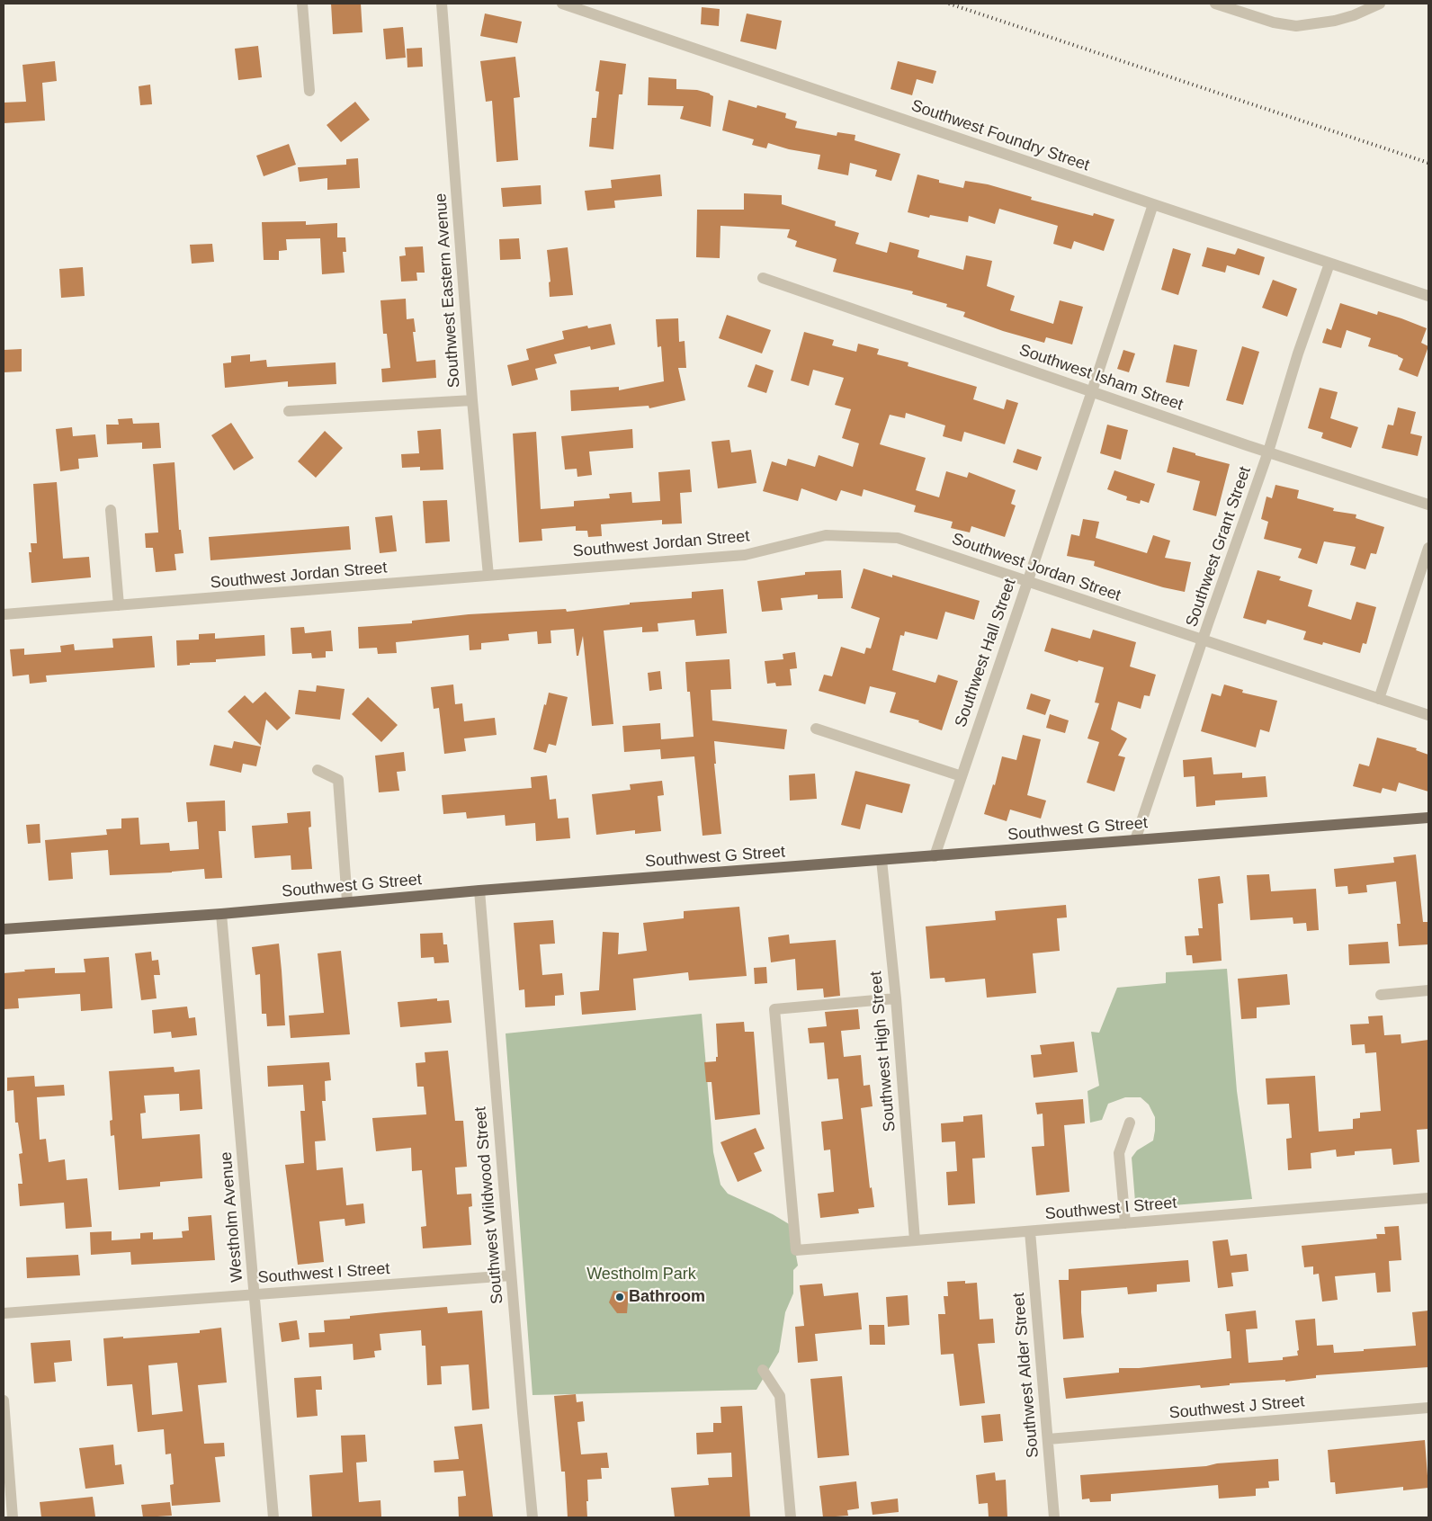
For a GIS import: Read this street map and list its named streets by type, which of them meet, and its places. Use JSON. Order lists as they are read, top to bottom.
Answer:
{
  "streets": {
    "main road": ["Southwest G Street"],
    "street": [
      "Southwest Foundry Street",
      "Southwest Eastern Avenue",
      "Southwest Isham Street",
      "Southwest Jordan Street",
      "Southwest Grant Street",
      "Southwest Hall Street",
      "Southwest High Street",
      "Southwest Wildwood Street",
      "Southwest I Street",
      "Westholm Avenue",
      "Southwest Alder Street",
      "Southwest J Street"
    ]
  },
  "crossings": [
    ["Southwest Foundry Street", "Southwest Grant Street"],
    ["Southwest Foundry Street", "Southwest Hall Street"],
    ["Southwest Eastern Avenue", "Southwest Jordan Street"],
    ["Southwest Isham Street", "Southwest Grant Street"],
    ["Southwest Isham Street", "Southwest Hall Street"],
    ["Southwest Jordan Street", "Southwest Grant Street"],
    ["Southwest Jordan Street", "Southwest Hall Street"],
    ["Southwest Grant Street", "Southwest G Street"],
    ["Southwest Hall Street", "Southwest G Street"],
    ["Southwest G Street", "Southwest High Street"],
    ["Southwest G Street", "Southwest Wildwood Street"],
    ["Southwest G Street", "Westholm Avenue"],
    ["Southwest High Street", "Southwest I Street"],
    ["Southwest Wildwood Street", "Southwest I Street"],
    ["Southwest I Street", "Westholm Avenue"],
    ["Southwest I Street", "Southwest Alder Street"],
    ["Southwest Alder Street", "Southwest J Street"]
  ],
  "parks": ["Westholm Park"],
  "places": ["Bathroom"]
}
